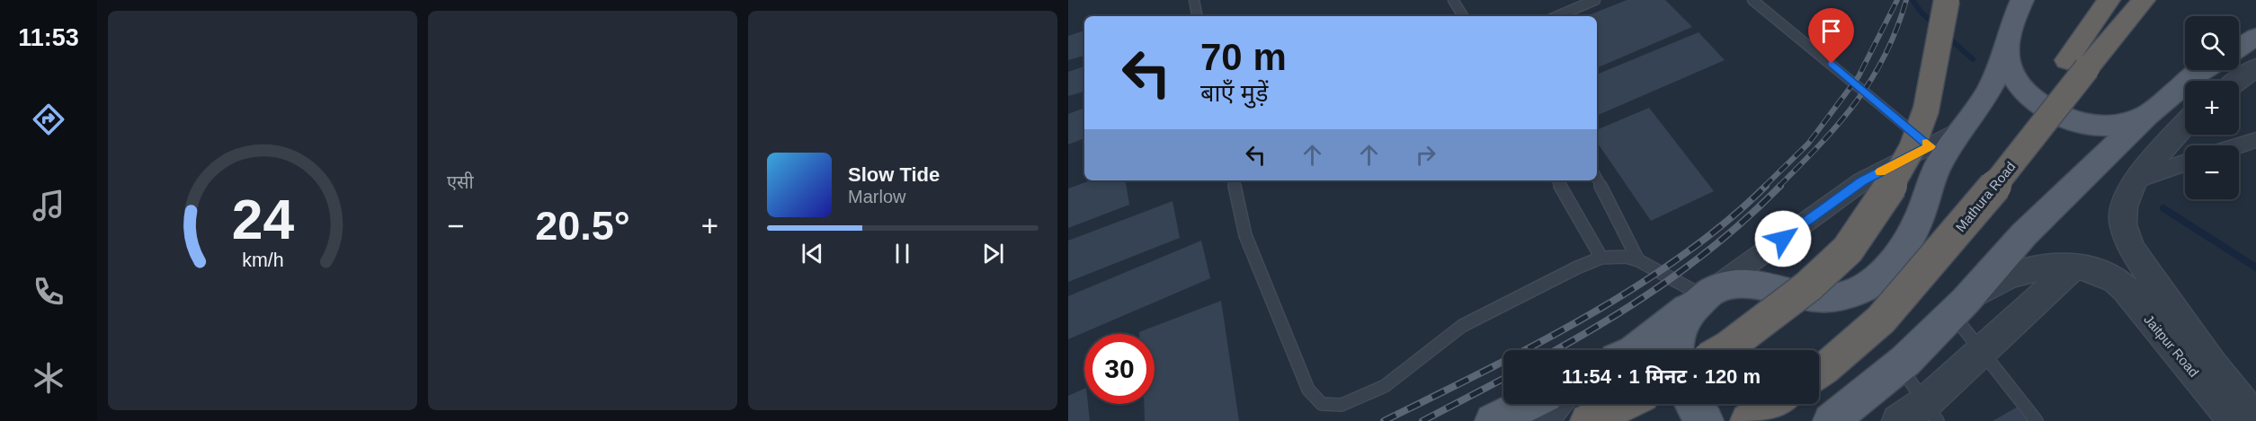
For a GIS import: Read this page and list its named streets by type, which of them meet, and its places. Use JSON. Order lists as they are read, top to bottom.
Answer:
{
  "streets": {
    "highway": ["Mathura Road"],
    "street": ["Jaitpur Road"]
  },
  "page": {
    "tabs": "11:53",
    "tile": "एसी",
    "map_buttons": ["+", "−"],
    "turn": ["70 m", "बाएँ मुड़ें"],
    "song": ["Slow Tide", "Marlow"],
    "heat": ["−", "20.5°", "+"],
    "limit": "30",
    "trip": "11:54 · 1 मिनट · 120 m",
    "gauge": ["24", "km/h"]
  }
}
